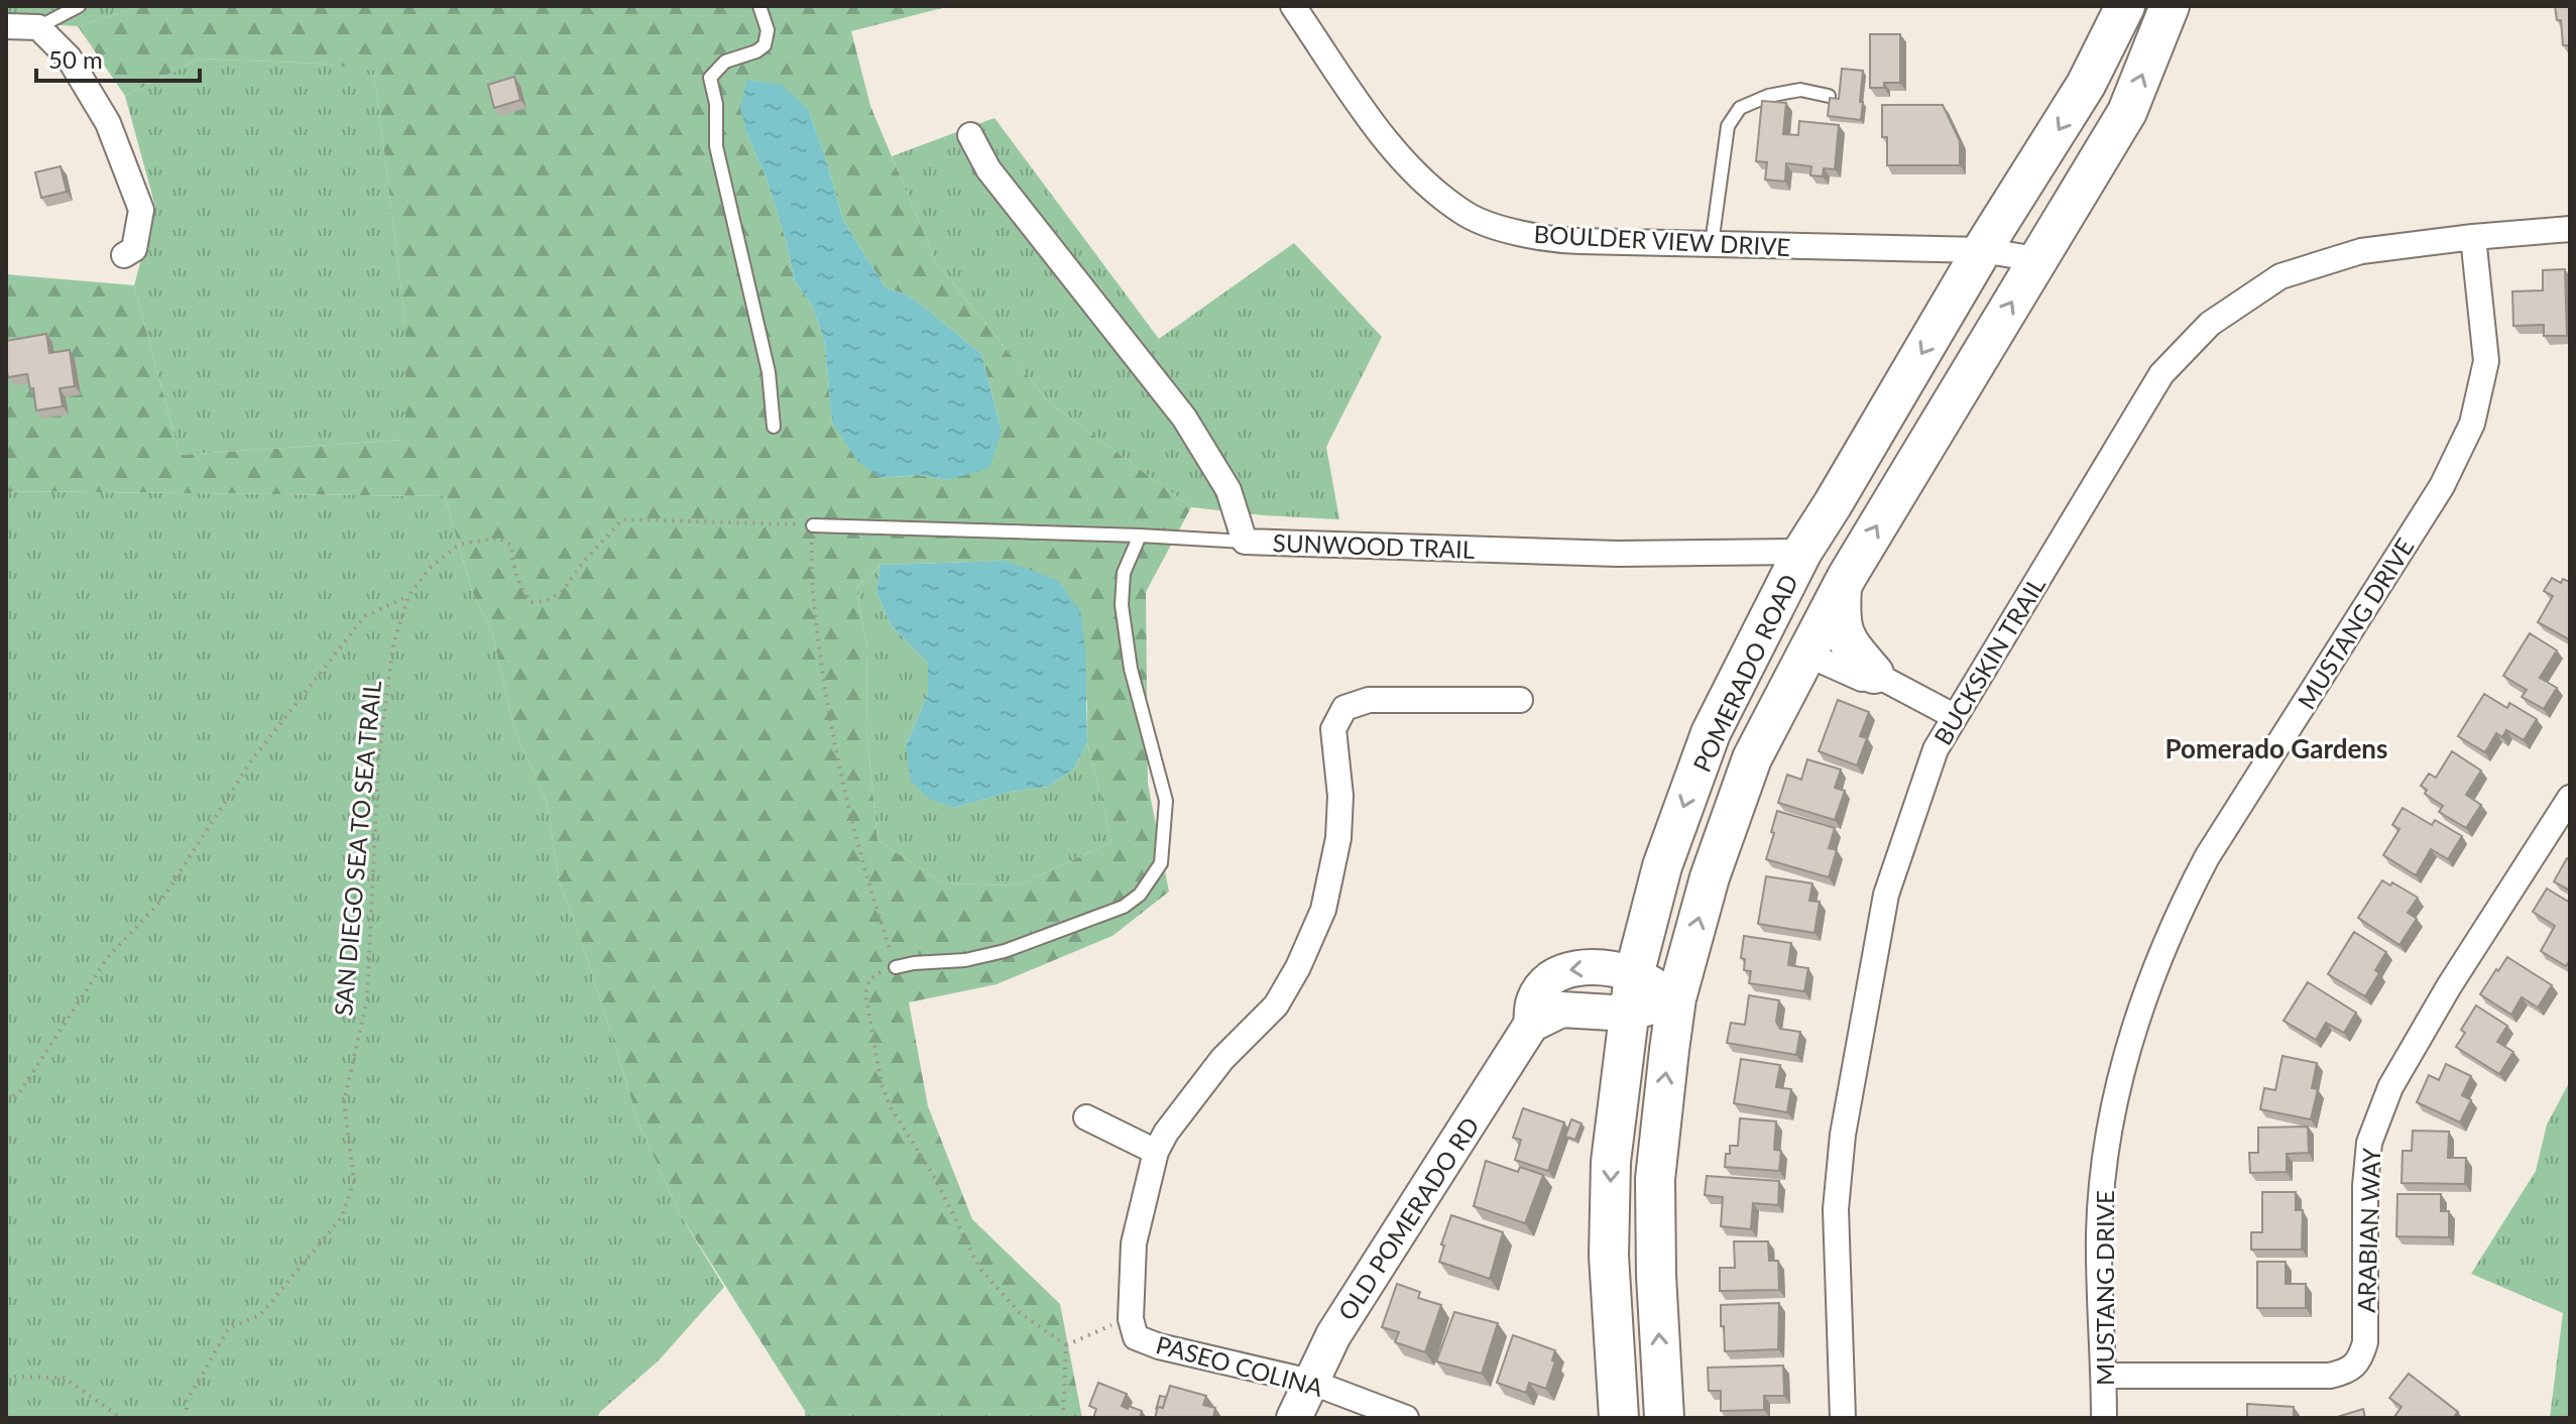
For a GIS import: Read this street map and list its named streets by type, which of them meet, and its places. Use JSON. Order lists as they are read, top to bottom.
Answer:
{
  "streets": {
    "main road": ["POMERADO ROAD"],
    "street": [
      "BOULDER VIEW DRIVE",
      "SUNWOOD TRAIL",
      "MUSTANG DRIVE",
      "BUCKSKIN TRAIL",
      "OLD POMERADO RD",
      "ARABIAN WAY",
      "PASEO COLINA"
    ],
    "path": ["SAN DIEGO SEA TO SEA TRAIL"]
  },
  "crossings": [
    ["BOULDER VIEW DRIVE", "POMERADO ROAD"],
    ["SUNWOOD TRAIL", "POMERADO ROAD"],
    ["MUSTANG DRIVE", "BUCKSKIN TRAIL"],
    ["MUSTANG DRIVE", "ARABIAN WAY"],
    ["POMERADO ROAD", "OLD POMERADO RD"],
    ["OLD POMERADO RD", "PASEO COLINA"]
  ],
  "districts": ["Pomerado Gardens"],
  "scale_bar": "50 m"
}
